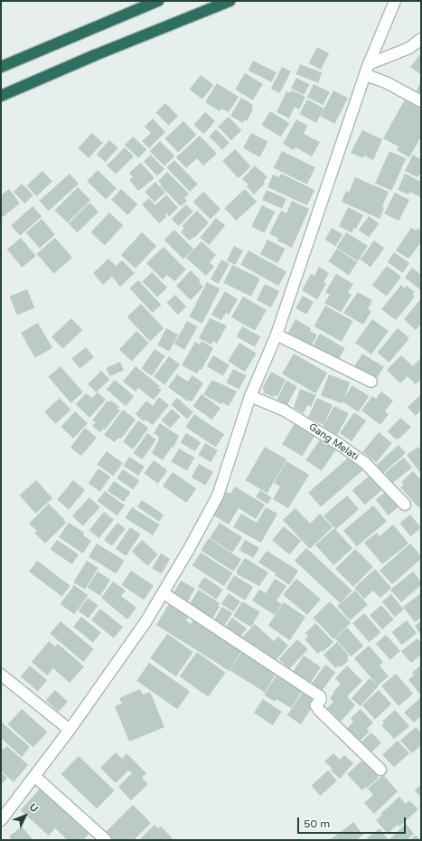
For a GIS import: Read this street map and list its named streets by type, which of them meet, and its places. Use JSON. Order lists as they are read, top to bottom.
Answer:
{
  "streets": {
    "street": ["Gang Melati"]
  },
  "scale_bar": "50 m",
  "north": "top right"
}
